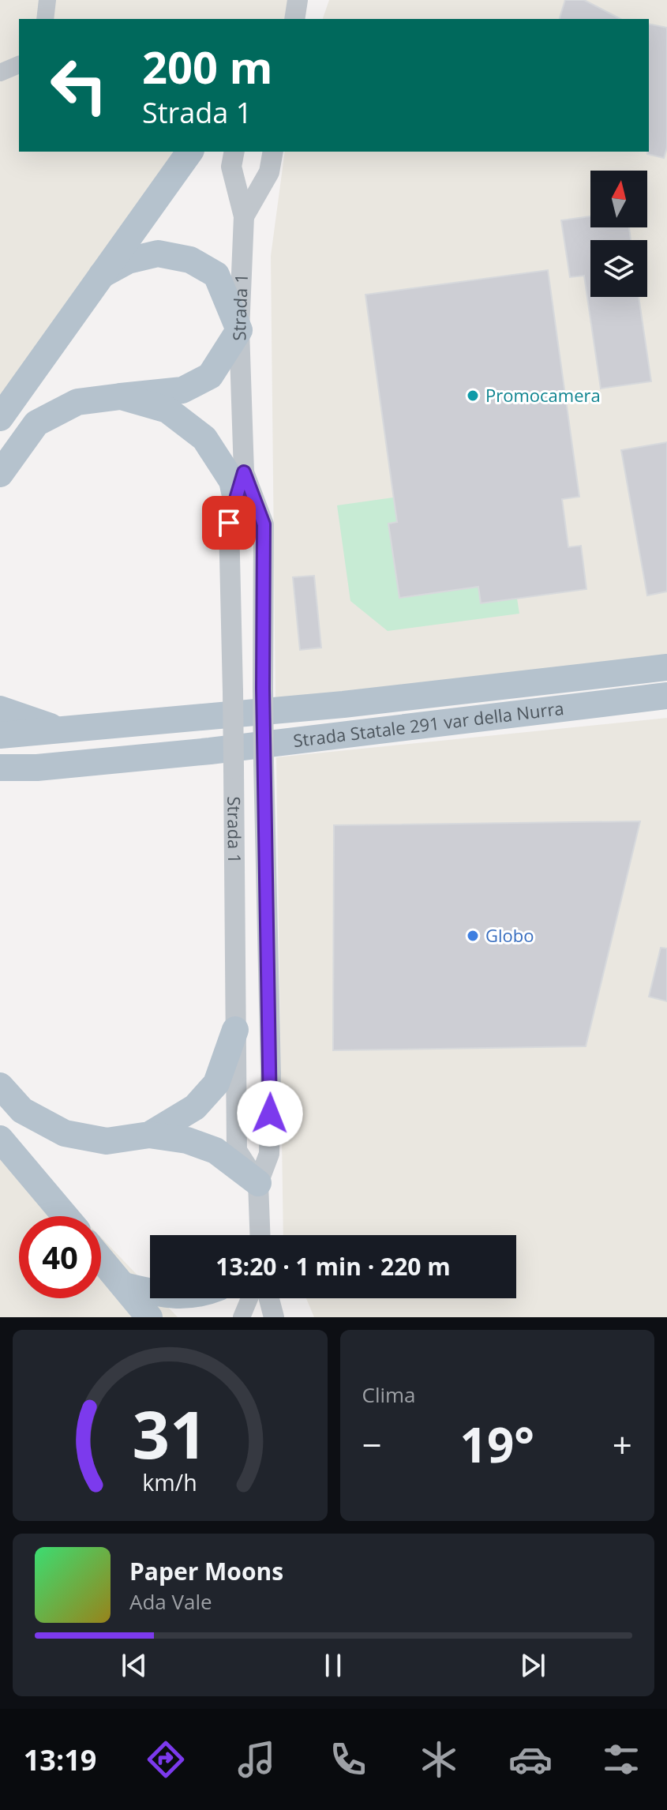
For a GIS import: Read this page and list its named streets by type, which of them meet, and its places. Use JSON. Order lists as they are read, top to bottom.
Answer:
{
  "streets": {
    "main road": ["Strada Statale 291 var della Nurra"],
    "street": ["Strada 1"]
  },
  "places": ["Promocamera", "Globo"],
  "north": "top",
  "page": {
    "turn": ["200 m", "Strada 1"],
    "limit": "40",
    "trip": "13:20 · 1 min · 220 m",
    "tile": "Clima",
    "heat": ["−", "19°", "+"],
    "song": ["Paper Moons", "Ada Vale"],
    "tabs": "13:19",
    "gauge": ["31", "km/h"]
  }
}
